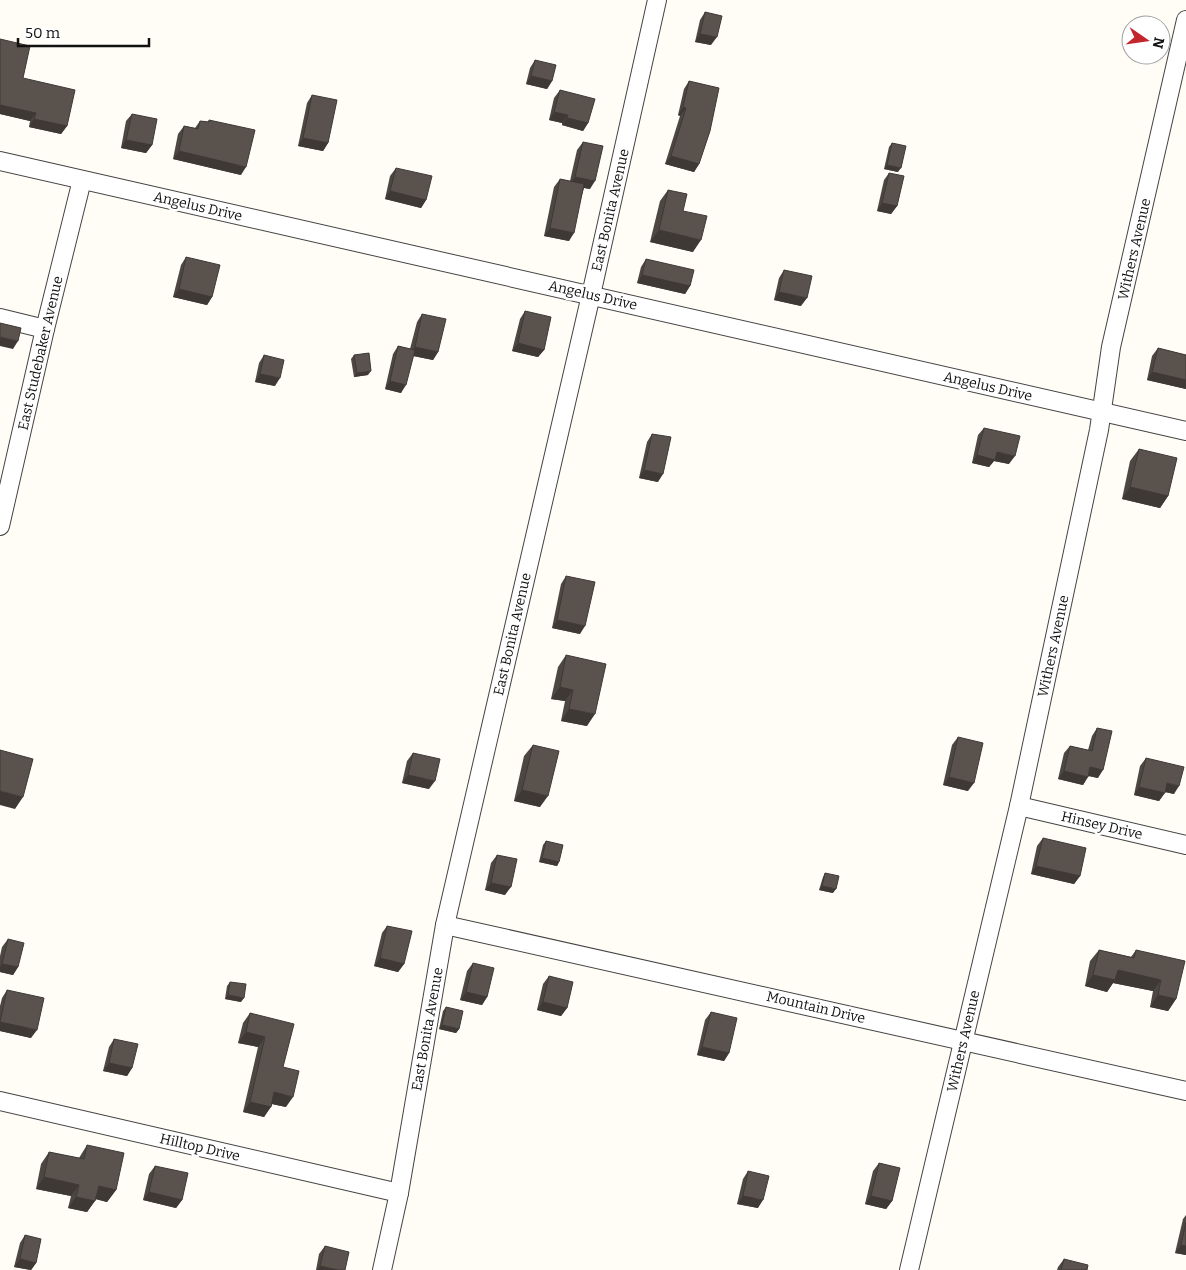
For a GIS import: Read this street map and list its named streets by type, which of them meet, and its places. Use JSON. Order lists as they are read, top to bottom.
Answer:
{
  "streets": {
    "street": [
      "Angelus Drive",
      "East Bonita Avenue",
      "Withers Avenue",
      "East Studebaker Avenue",
      "Hinsey Drive",
      "Mountain Drive",
      "Hilltop Drive"
    ]
  },
  "crossings": [
    ["Angelus Drive", "East Bonita Avenue"],
    ["Angelus Drive", "Withers Avenue"],
    ["Angelus Drive", "East Studebaker Avenue"],
    ["East Bonita Avenue", "Mountain Drive"],
    ["East Bonita Avenue", "Hilltop Drive"],
    ["Withers Avenue", "Hinsey Drive"],
    ["Withers Avenue", "Mountain Drive"]
  ],
  "scale_bar": "50 m",
  "north": "right"
}
